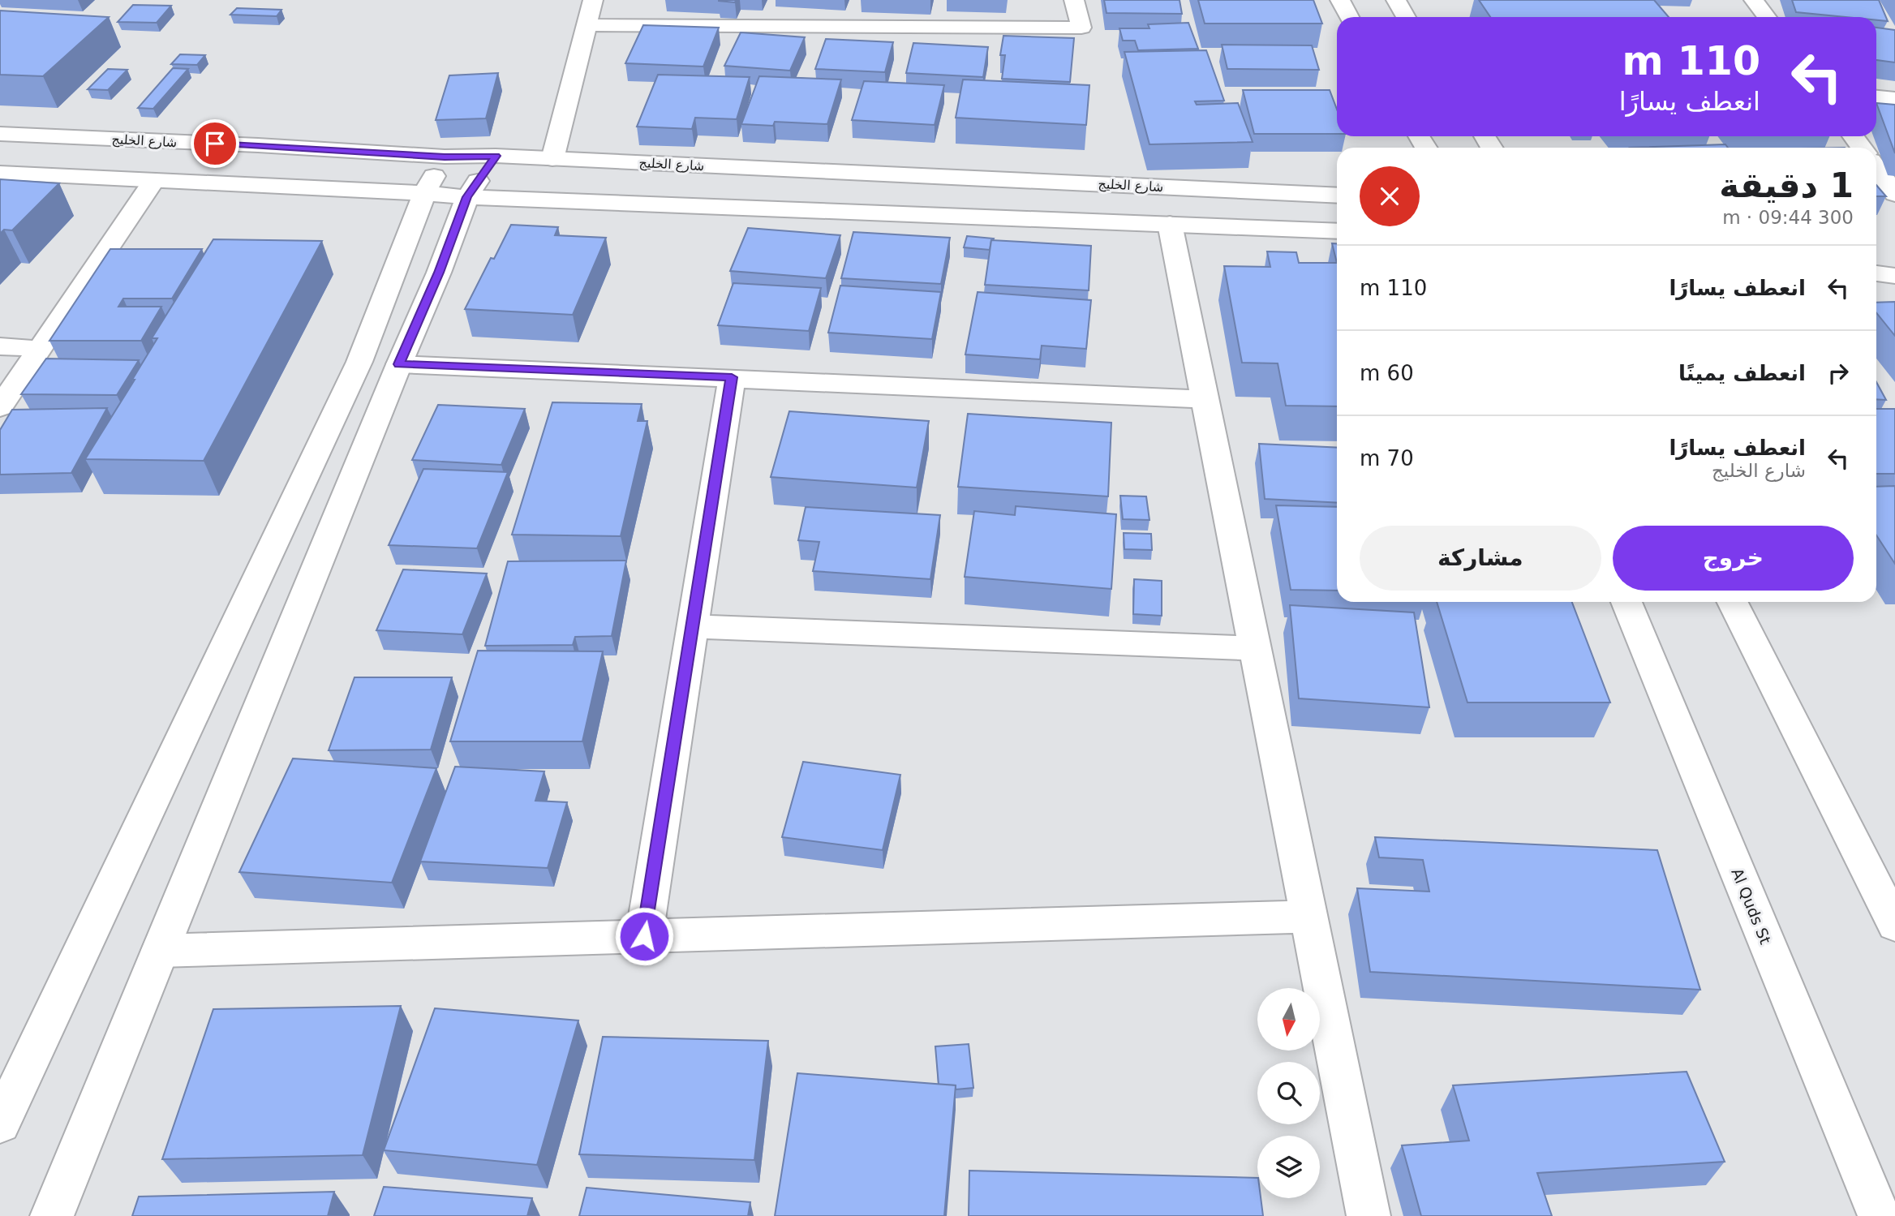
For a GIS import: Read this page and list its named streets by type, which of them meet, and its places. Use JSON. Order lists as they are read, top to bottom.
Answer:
{
  "streets": {
    "street": ["شارع الخليج", "Al Quds St"]
  },
  "north": "bottom",
  "page": {
    "turn": ["110 m", "انعطف يسارًا"],
    "heading": ["1 دقيقة", "300 m · 09:44"],
    "list": [
      {
        "name": "انعطف يسارًا",
        "value": "110 m"
      },
      {
        "name": "انعطف يمينًا",
        "value": "60 m"
      },
      {
        "name": "انعطف يسارًا",
        "note": "شارع الخليج",
        "value": "70 m"
      }
    ],
    "buttons": ["خروج", "مشاركة"]
  }
}
